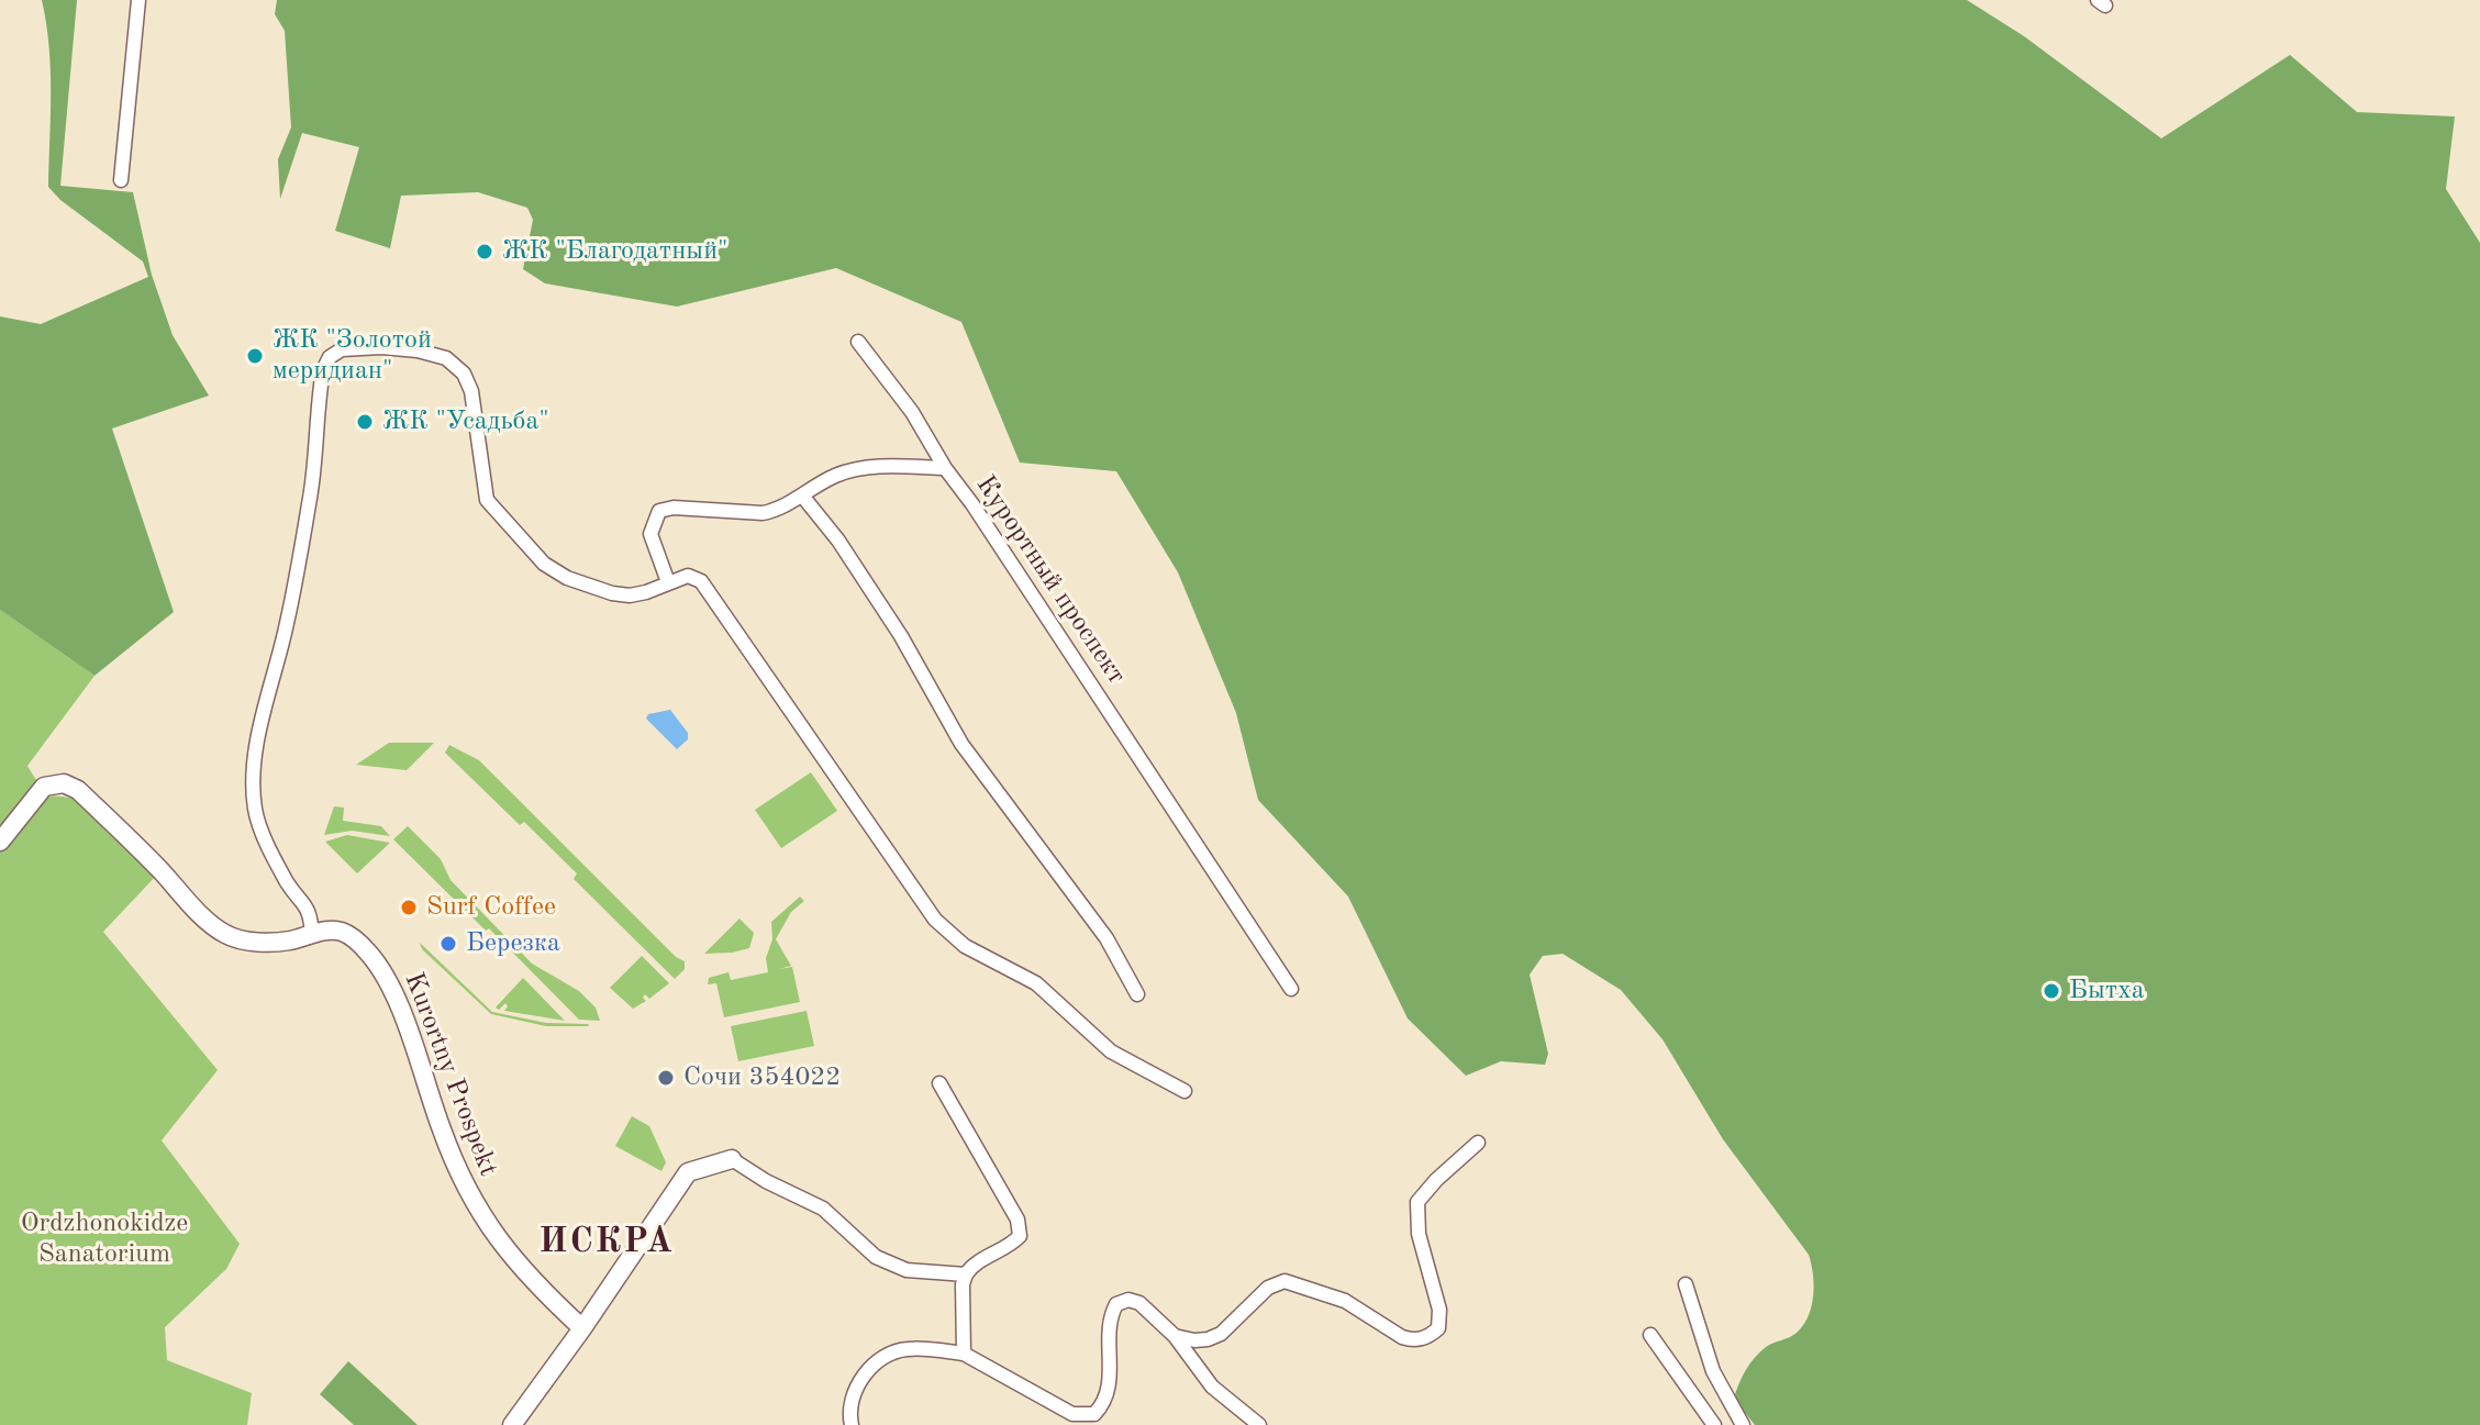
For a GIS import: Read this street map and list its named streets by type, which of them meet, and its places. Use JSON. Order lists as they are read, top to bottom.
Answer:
{
  "streets": {
    "street": ["Курортный проспект", "Kurortny Prospekt"]
  },
  "districts": ["ИСКРА"],
  "parks": ["Ordzhonokidze Sanatorium"],
  "places": [
    "ЖК \"Благодатный\"",
    "ЖК \"Золотой меридиан\"",
    "ЖК \"Усадьба\"",
    "Surf Coffee",
    "Березка",
    "Бытха",
    "Сочи 354022"
  ]
}
